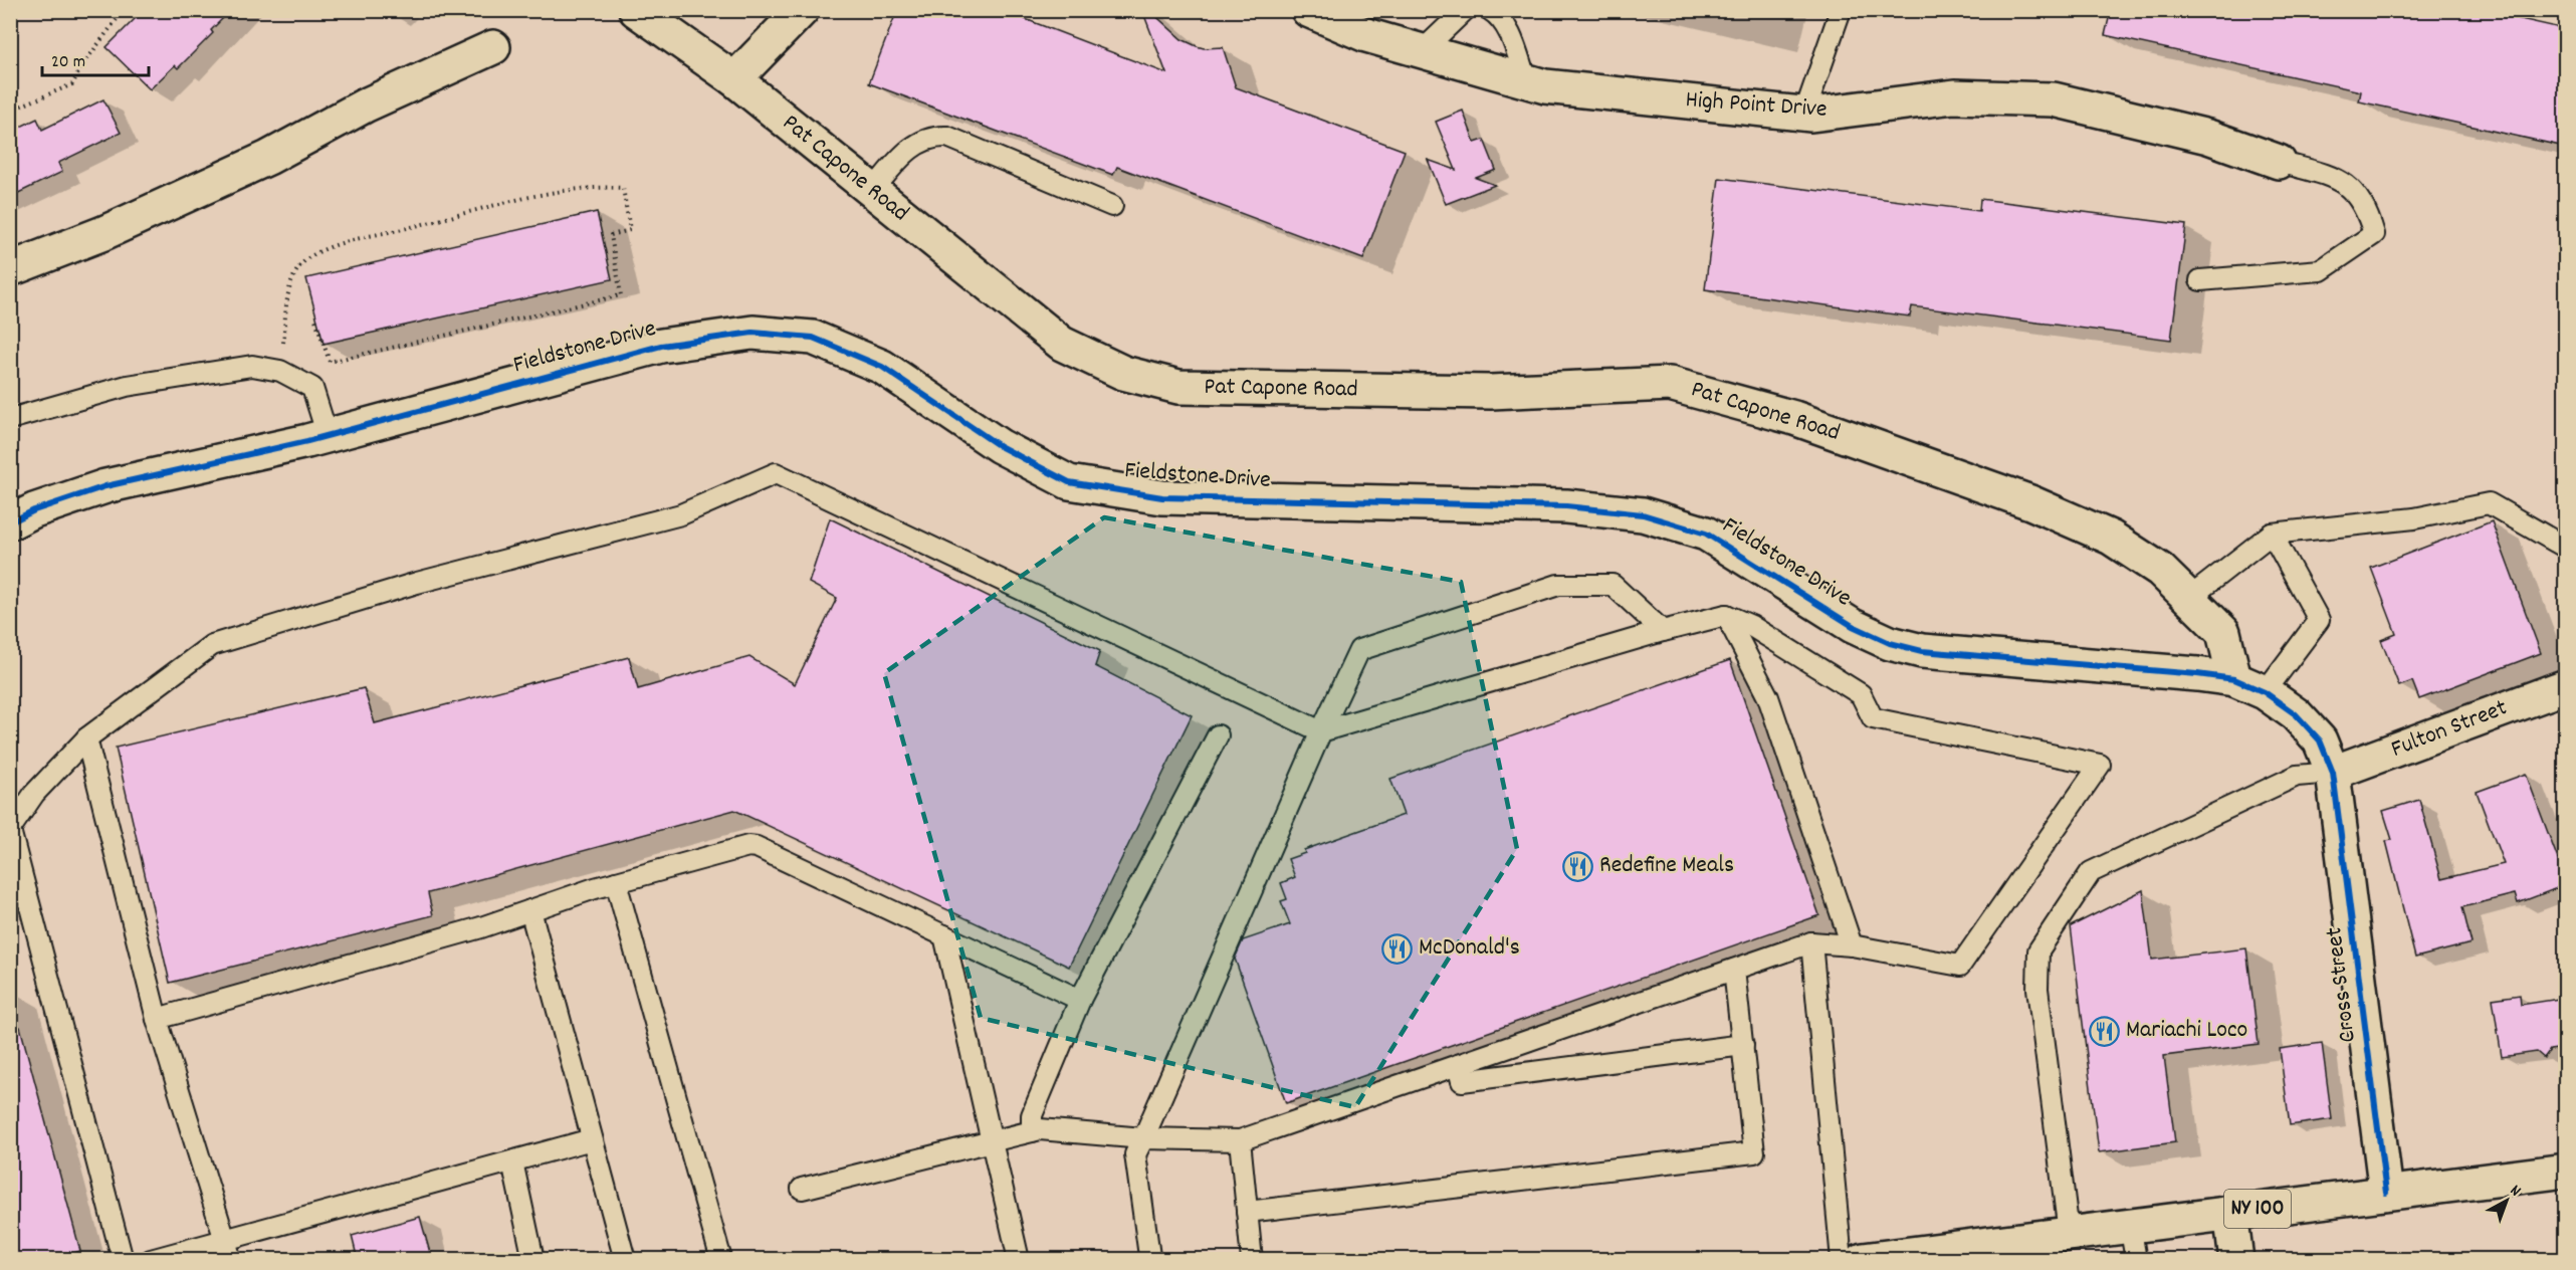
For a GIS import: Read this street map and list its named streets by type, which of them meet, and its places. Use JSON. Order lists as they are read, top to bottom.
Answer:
{
  "streets": {
    "street": [
      "High Point Drive",
      "Pat Capone Road",
      "Fieldstone Drive",
      "Fulton Street",
      "Cross Street",
      "NY 100"
    ]
  },
  "crossings": [
    ["Fieldstone Drive", "Fulton Street"],
    ["Fieldstone Drive", "Cross Street"],
    ["Fulton Street", "Cross Street"],
    ["Cross Street", "NY 100"]
  ],
  "places": {
    "restaurant": ["Redefine Meals", "McDonald's", "Mariachi Loco"]
  },
  "scale_bar": "20 m",
  "north": "top right"
}
